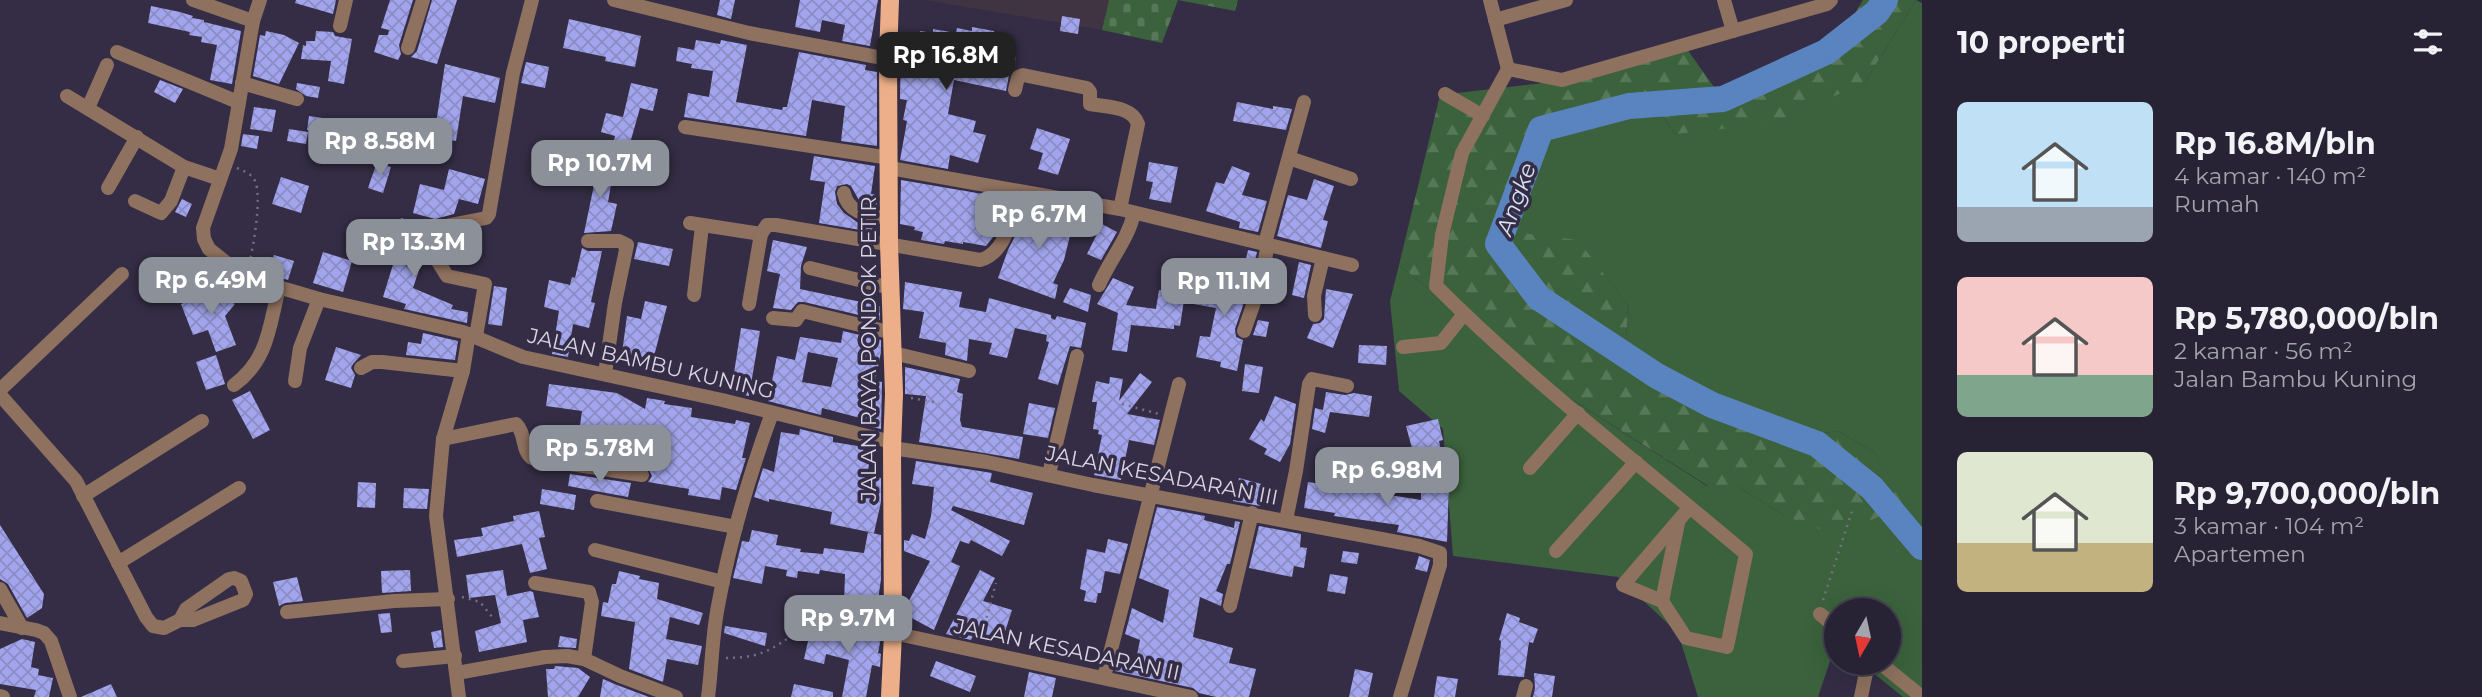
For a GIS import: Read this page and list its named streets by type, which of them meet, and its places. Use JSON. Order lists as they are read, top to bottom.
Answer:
{
  "streets": {
    "main road": ["JALAN RAYA PONDOK PETIR"],
    "street": ["JALAN BAMBU KUNING", "JALAN KESADARAN III", "JALAN KESADARAN II"]
  },
  "crossings": [
    ["JALAN RAYA PONDOK PETIR", "JALAN BAMBU KUNING"],
    ["JALAN RAYA PONDOK PETIR", "JALAN KESADARAN III"],
    ["JALAN RAYA PONDOK PETIR", "JALAN KESADARAN II"],
    ["JALAN BAMBU KUNING", "JALAN KESADARAN III"]
  ],
  "water": ["Angke"],
  "north": "bottom",
  "page": {
    "heading": "10 properti",
    "price": [
      "Rp 16.8M",
      "Rp 8.58M",
      "Rp 10.7M",
      "Rp 6.7M",
      "Rp 13.3M",
      "Rp 6.49M",
      "Rp 11.1M",
      "Rp 5.78M",
      "Rp 6.98M",
      "Rp 9.7M"
    ],
    "list": [
      {
        "name": "Rp 16.8M/bln",
        "note": "4 kamar · 140 m² · Rumah"
      },
      {
        "name": "Rp 5,780,000/bln",
        "note": "2 kamar · 56 m² · Jalan Bambu Kuning"
      },
      {
        "name": "Rp 9,700,000/bln",
        "note": "3 kamar · 104 m² · Apartemen"
      }
    ]
  }
}
